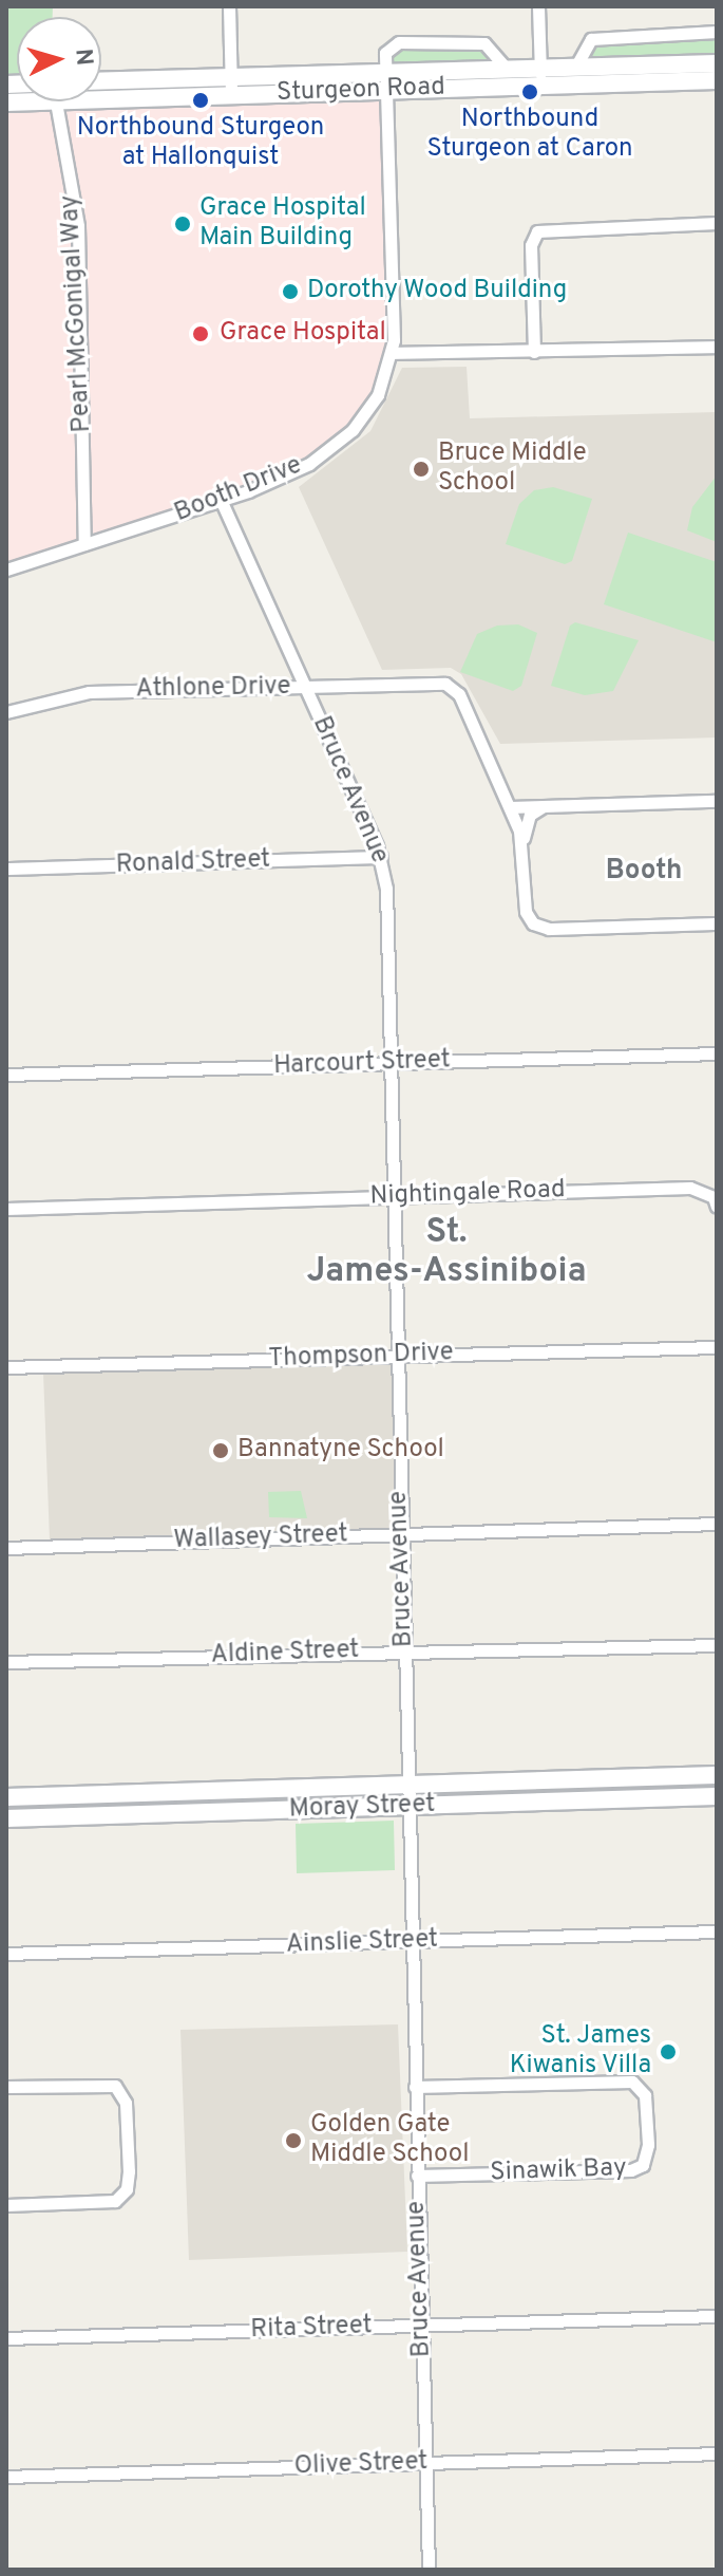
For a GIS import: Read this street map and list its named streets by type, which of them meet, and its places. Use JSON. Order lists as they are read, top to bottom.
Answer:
{
  "streets": {
    "main road": ["Sturgeon Road", "Moray Street"],
    "street": [
      "Pearl McGonigal Way",
      "Booth Drive",
      "Athlone Drive",
      "Bruce Avenue",
      "Ronald Street",
      "Harcourt Street",
      "Nightingale Road",
      "Thompson Drive",
      "Wallasey Street",
      "Aldine Street",
      "Ainslie Street",
      "Sinawik Bay",
      "Rita Street",
      "Olive Street"
    ]
  },
  "crossings": [
    ["Sturgeon Road", "Booth Drive"],
    ["Pearl McGonigal Way", "Booth Drive"],
    ["Booth Drive", "Bruce Avenue"],
    ["Athlone Drive", "Bruce Avenue"],
    ["Bruce Avenue", "Ronald Street"],
    ["Bruce Avenue", "Harcourt Street"],
    ["Bruce Avenue", "Nightingale Road"],
    ["Bruce Avenue", "Thompson Drive"],
    ["Bruce Avenue", "Wallasey Street"],
    ["Bruce Avenue", "Aldine Street"],
    ["Bruce Avenue", "Moray Street"],
    ["Bruce Avenue", "Ainslie Street"],
    ["Bruce Avenue", "Sinawik Bay"],
    ["Bruce Avenue", "Rita Street"],
    ["Bruce Avenue", "Olive Street"]
  ],
  "districts": ["Booth", "St. James-Assiniboia"],
  "places": [
    "Northbound Sturgeon at Caron",
    "Northbound Sturgeon at Hallonquist",
    "Grace Hospital Main Building",
    "Dorothy Wood Building",
    "Grace Hospital",
    "Bruce Middle School",
    "Bannatyne School",
    "St. James Kiwanis Villa",
    "Golden Gate Middle School"
  ],
  "north": "right"
}
